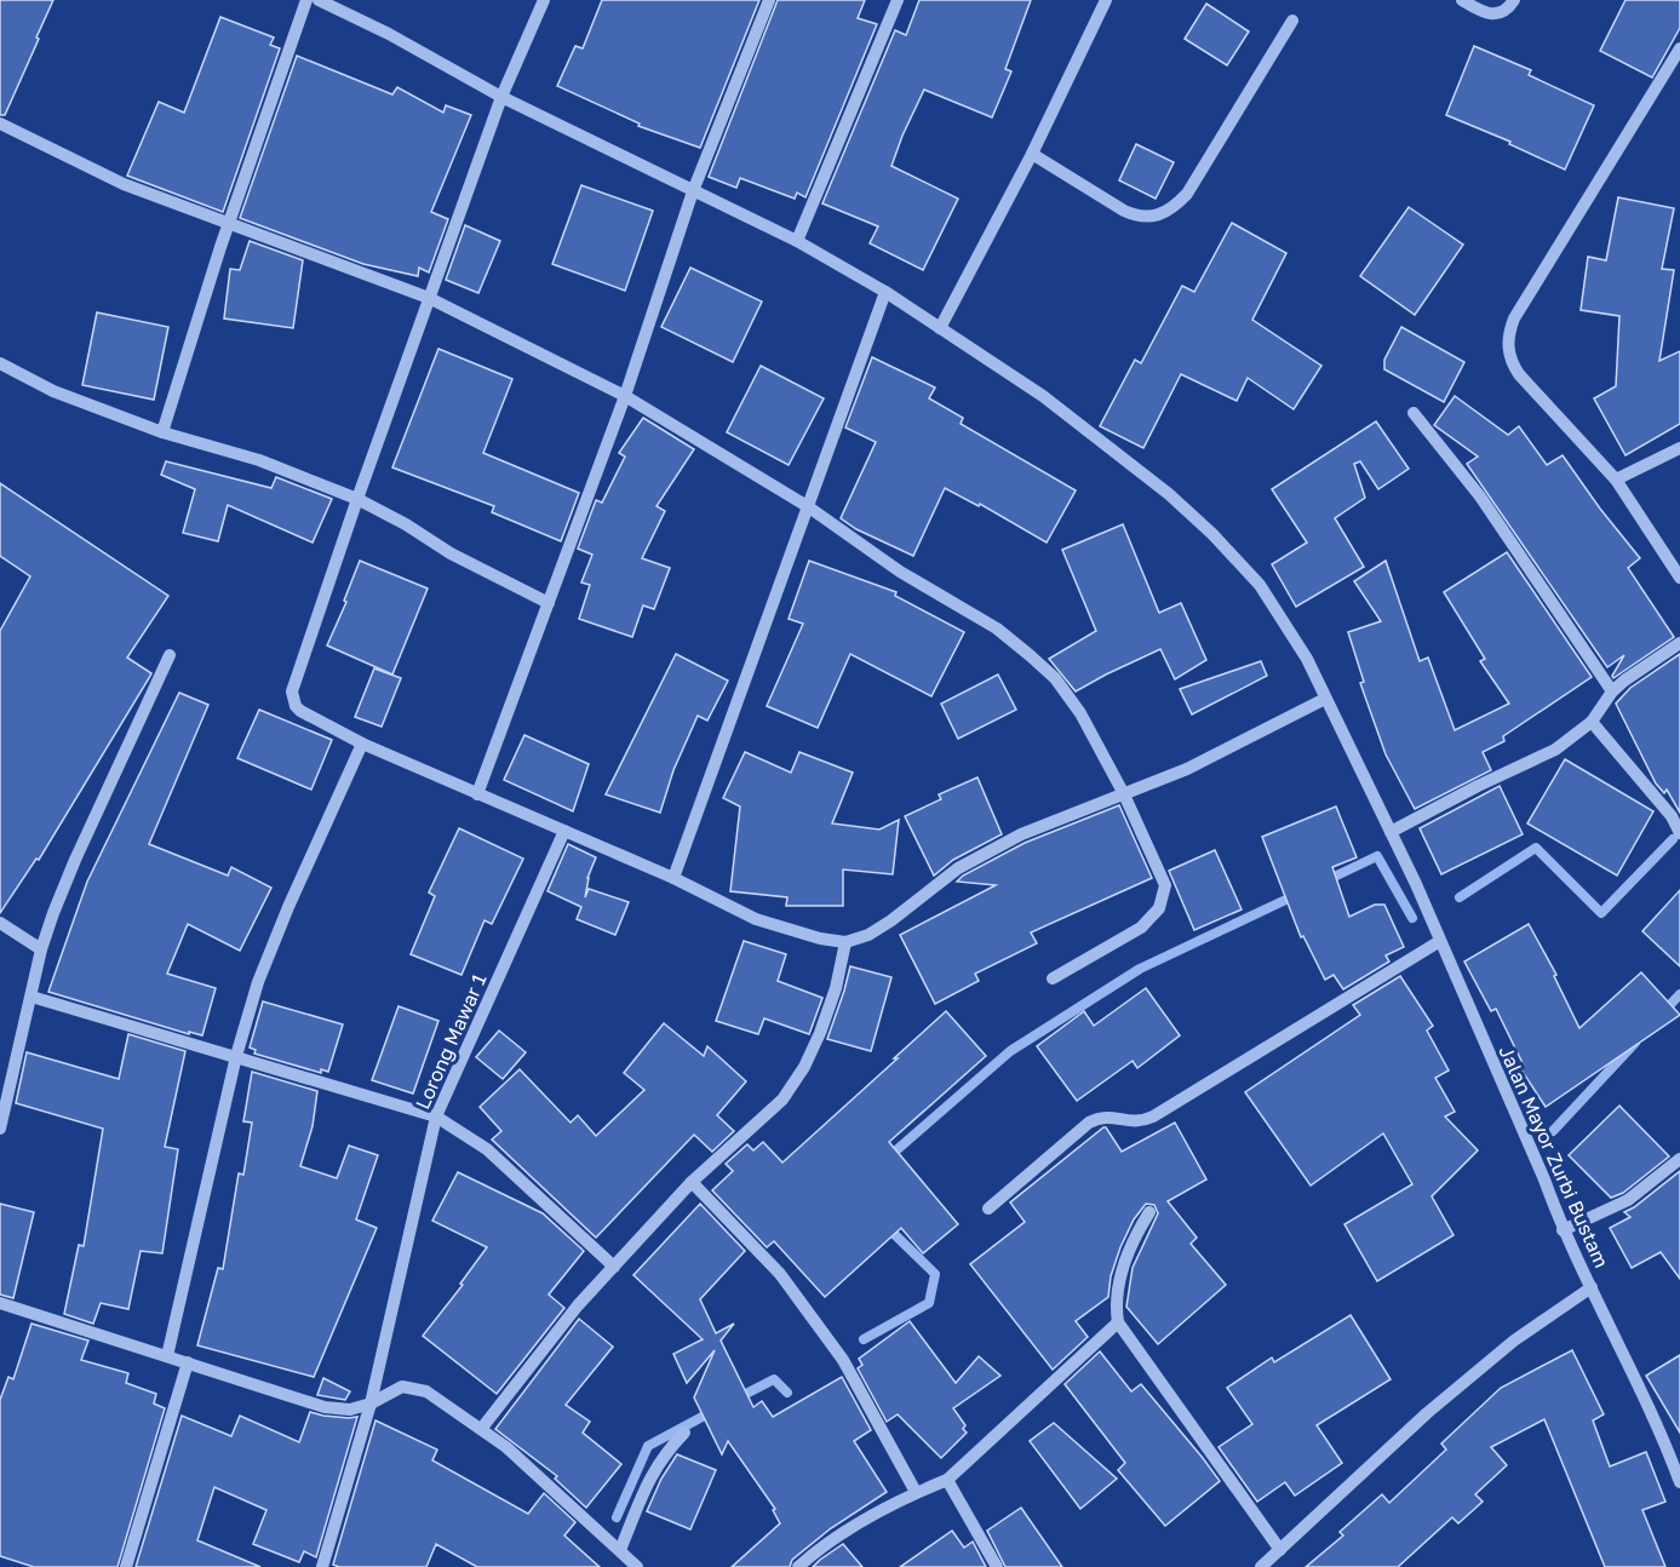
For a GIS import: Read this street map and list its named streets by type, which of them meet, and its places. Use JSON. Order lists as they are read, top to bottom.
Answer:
{
  "streets": {
    "street": ["Lorong Mawar 1", "Jalan Mayor Zurbi Bustam"]
  }
}
